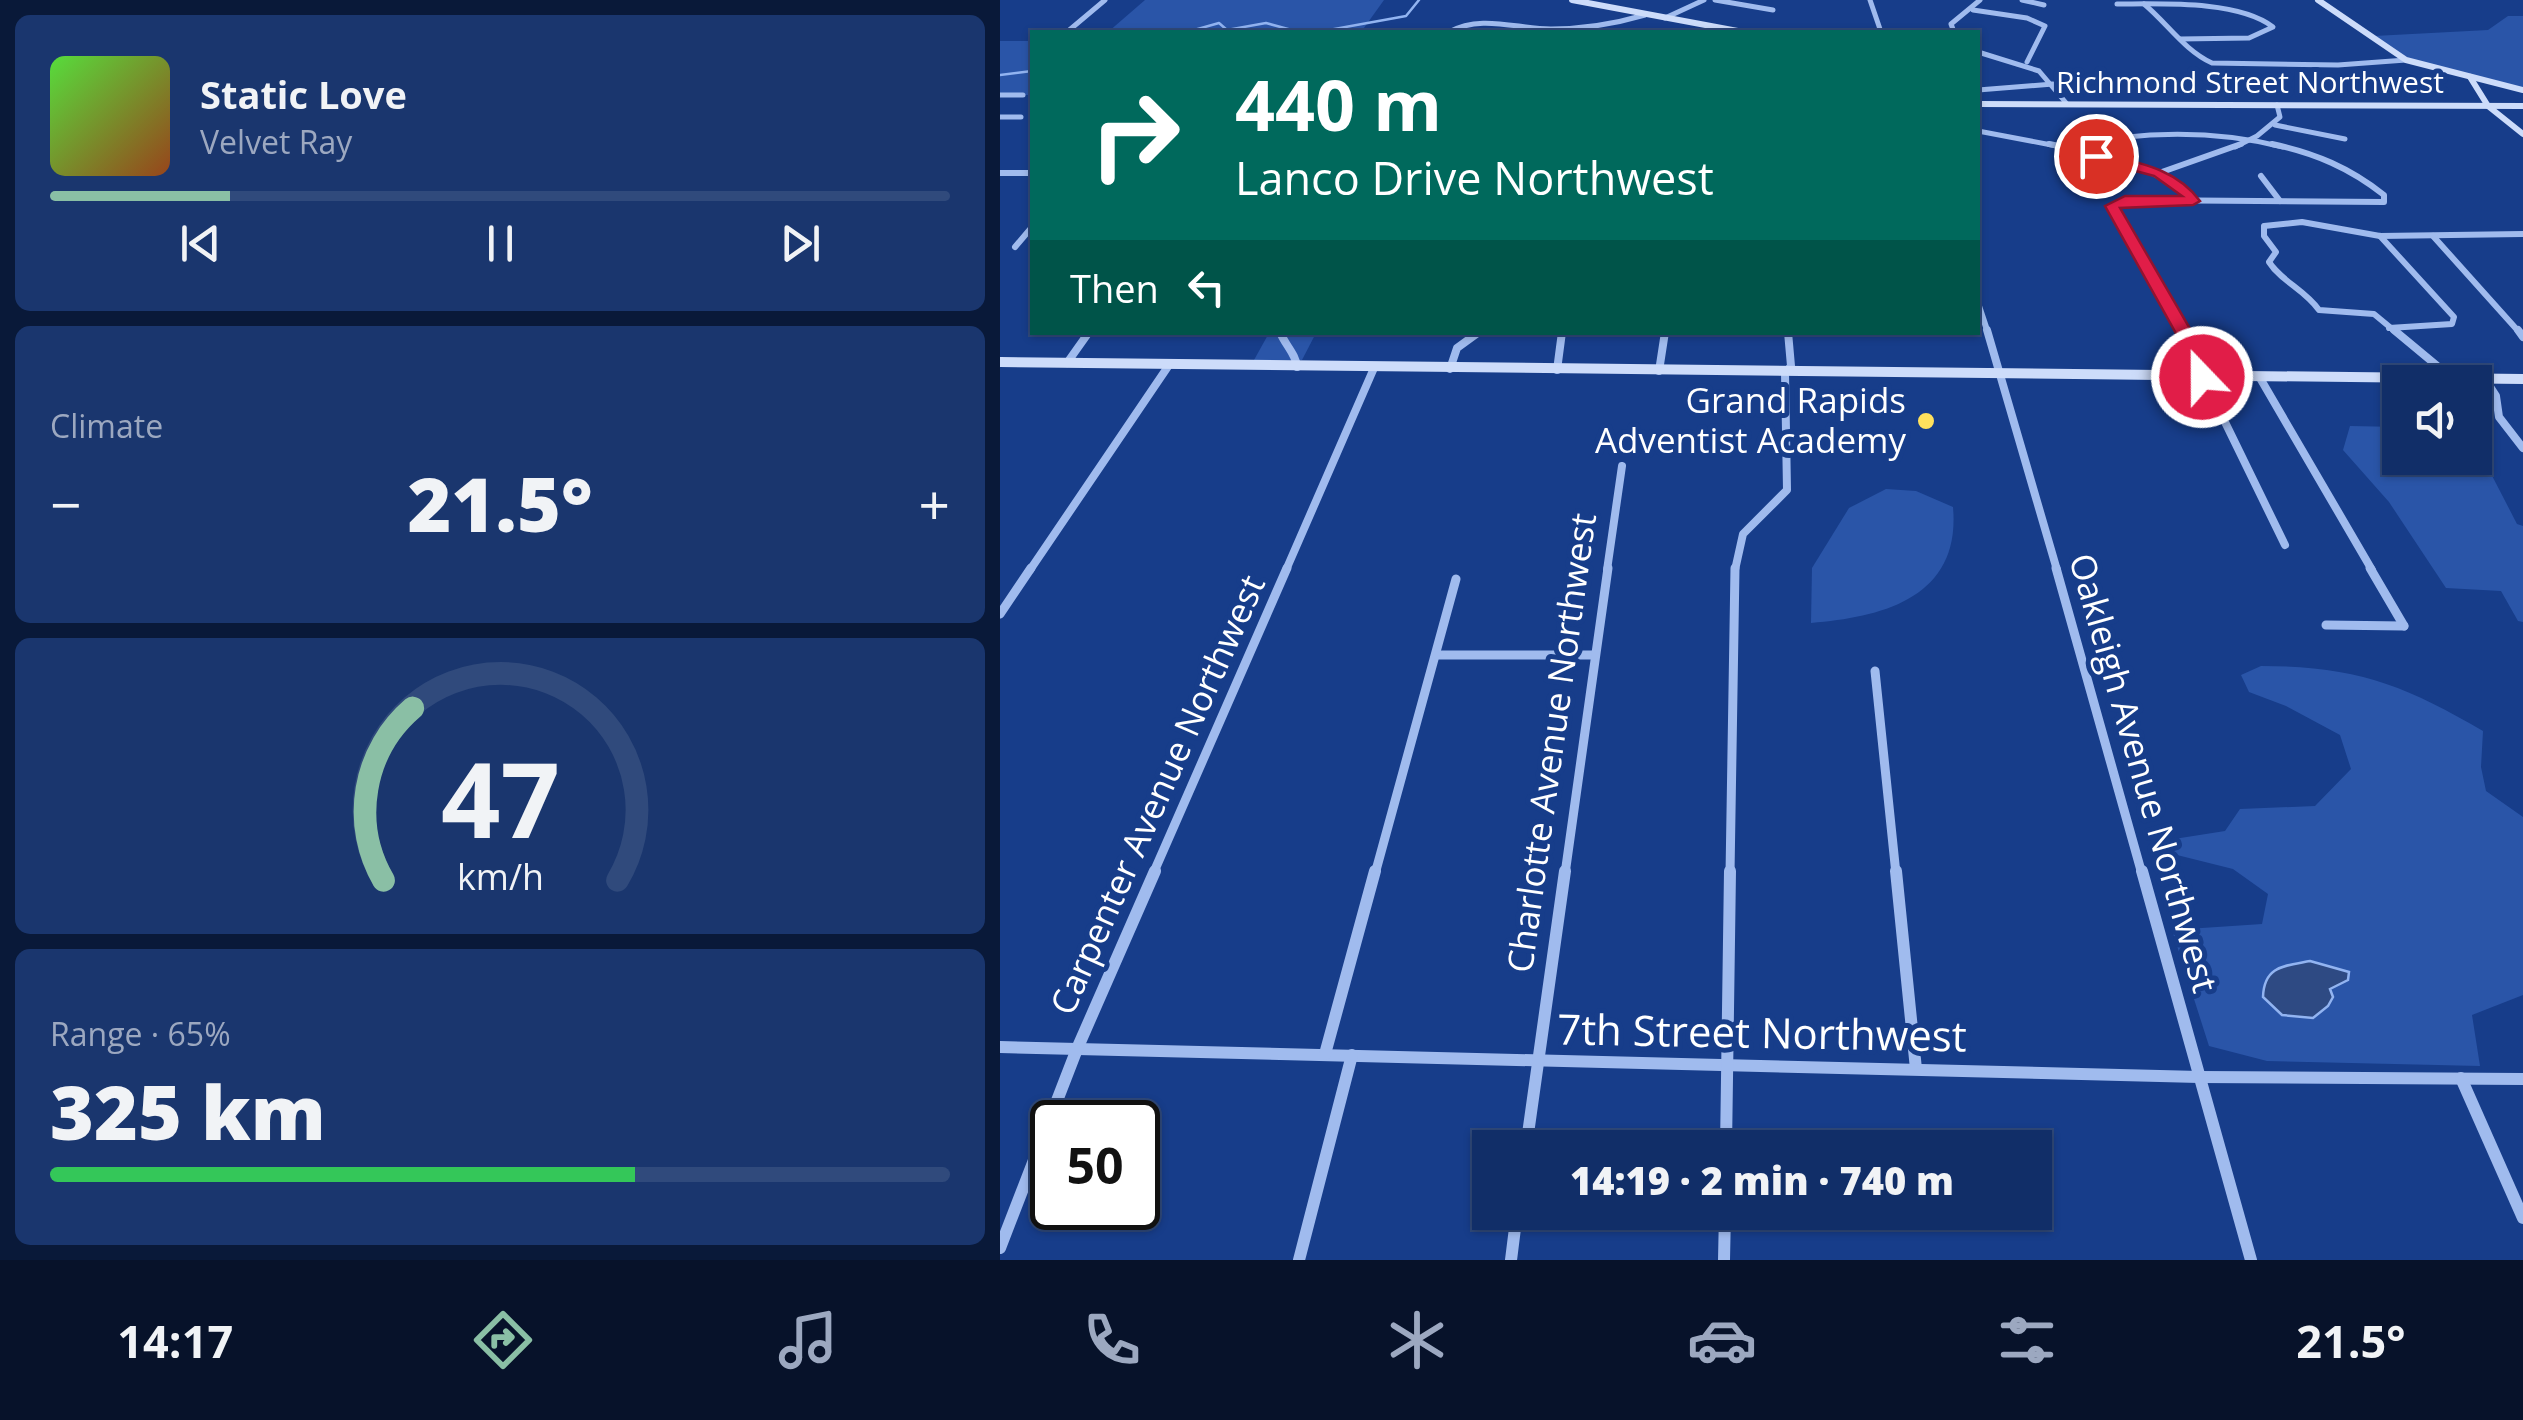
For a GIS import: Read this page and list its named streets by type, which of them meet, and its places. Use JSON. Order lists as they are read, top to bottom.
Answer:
{
  "streets": {
    "main road": ["Richmond Street Northwest"],
    "street": [
      "Charlotte Avenue Northwest",
      "Oakleigh Avenue Northwest",
      "Carpenter Avenue Northwest",
      "7th Street Northwest"
    ]
  },
  "crossings": [
    ["Charlotte Avenue Northwest", "7th Street Northwest"],
    ["Oakleigh Avenue Northwest", "7th Street Northwest"],
    ["Carpenter Avenue Northwest", "7th Street Northwest"]
  ],
  "places": ["Grand Rapids Adventist Academy"],
  "page": {
    "turn": ["440 m", "Lanco Drive Northwest"],
    "song": ["Static Love", "Velvet Ray"],
    "then": "Then",
    "tile": [
      "Climate",
      ["Range · 65%", "325 km"]
    ],
    "heat": ["−", "21.5°", "+"],
    "limit": "50",
    "trip": "14:19 · 2 min · 740 m",
    "tabs": ["14:17", "21.5°"],
    "gauge": ["47", "km/h"]
  }
}
